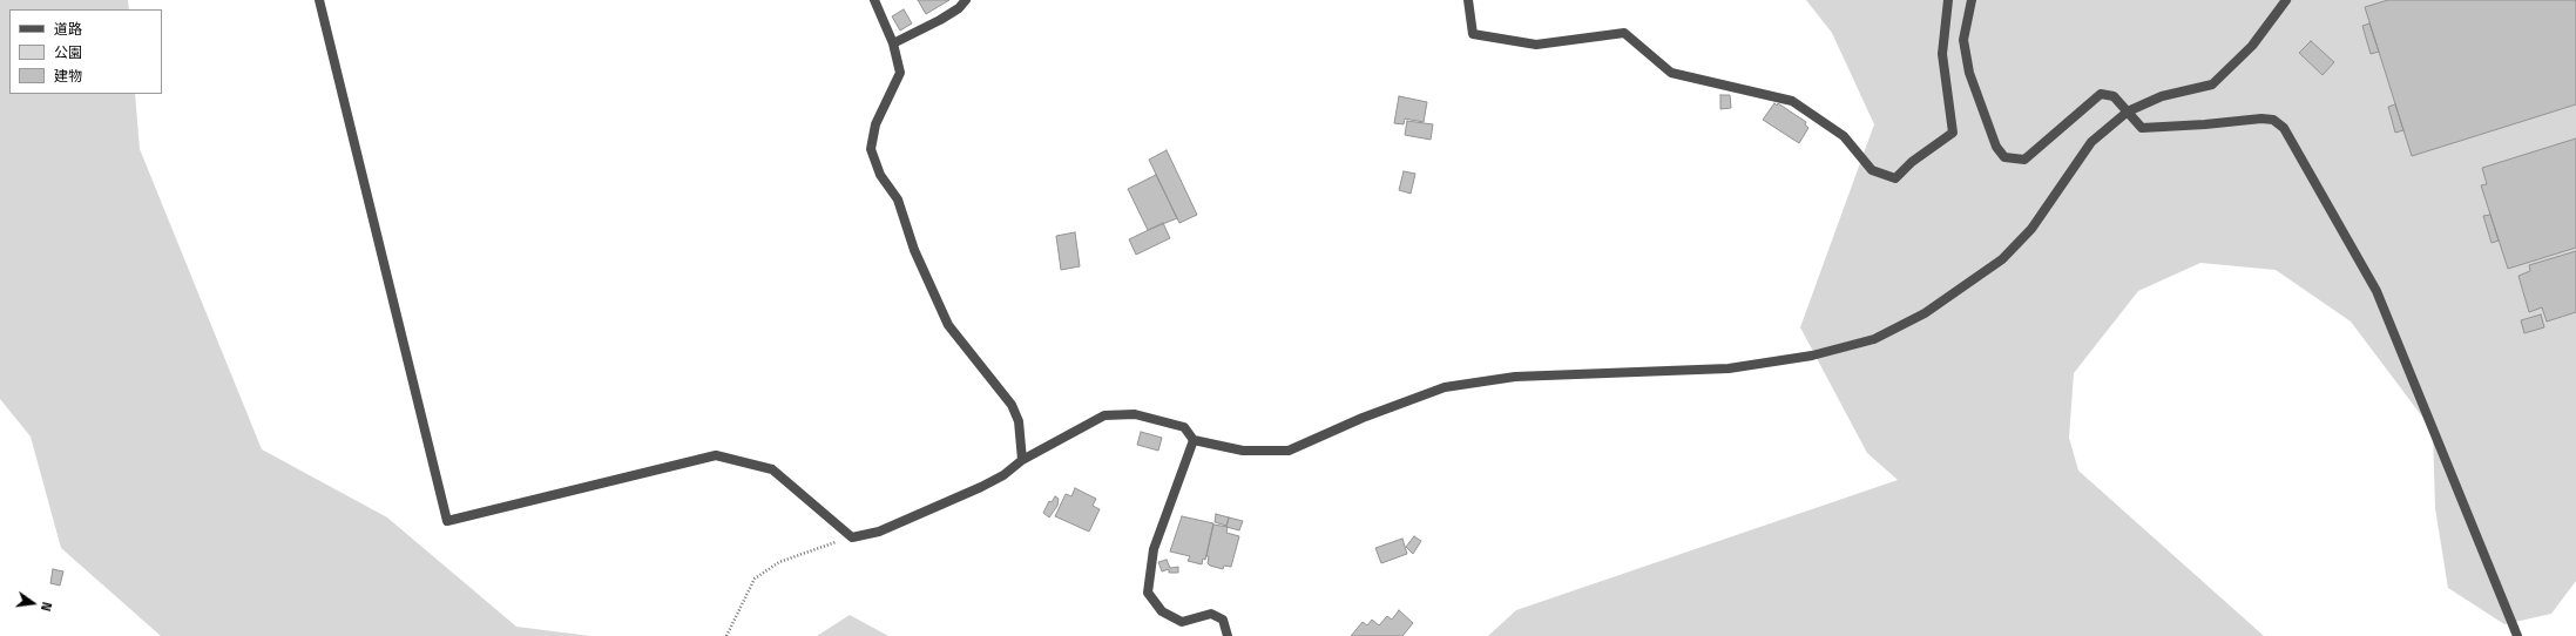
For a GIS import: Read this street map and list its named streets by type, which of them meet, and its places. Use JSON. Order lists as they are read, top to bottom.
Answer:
{
  "legend": ["道路", "公園", "建物"],
  "north": "right"
}
